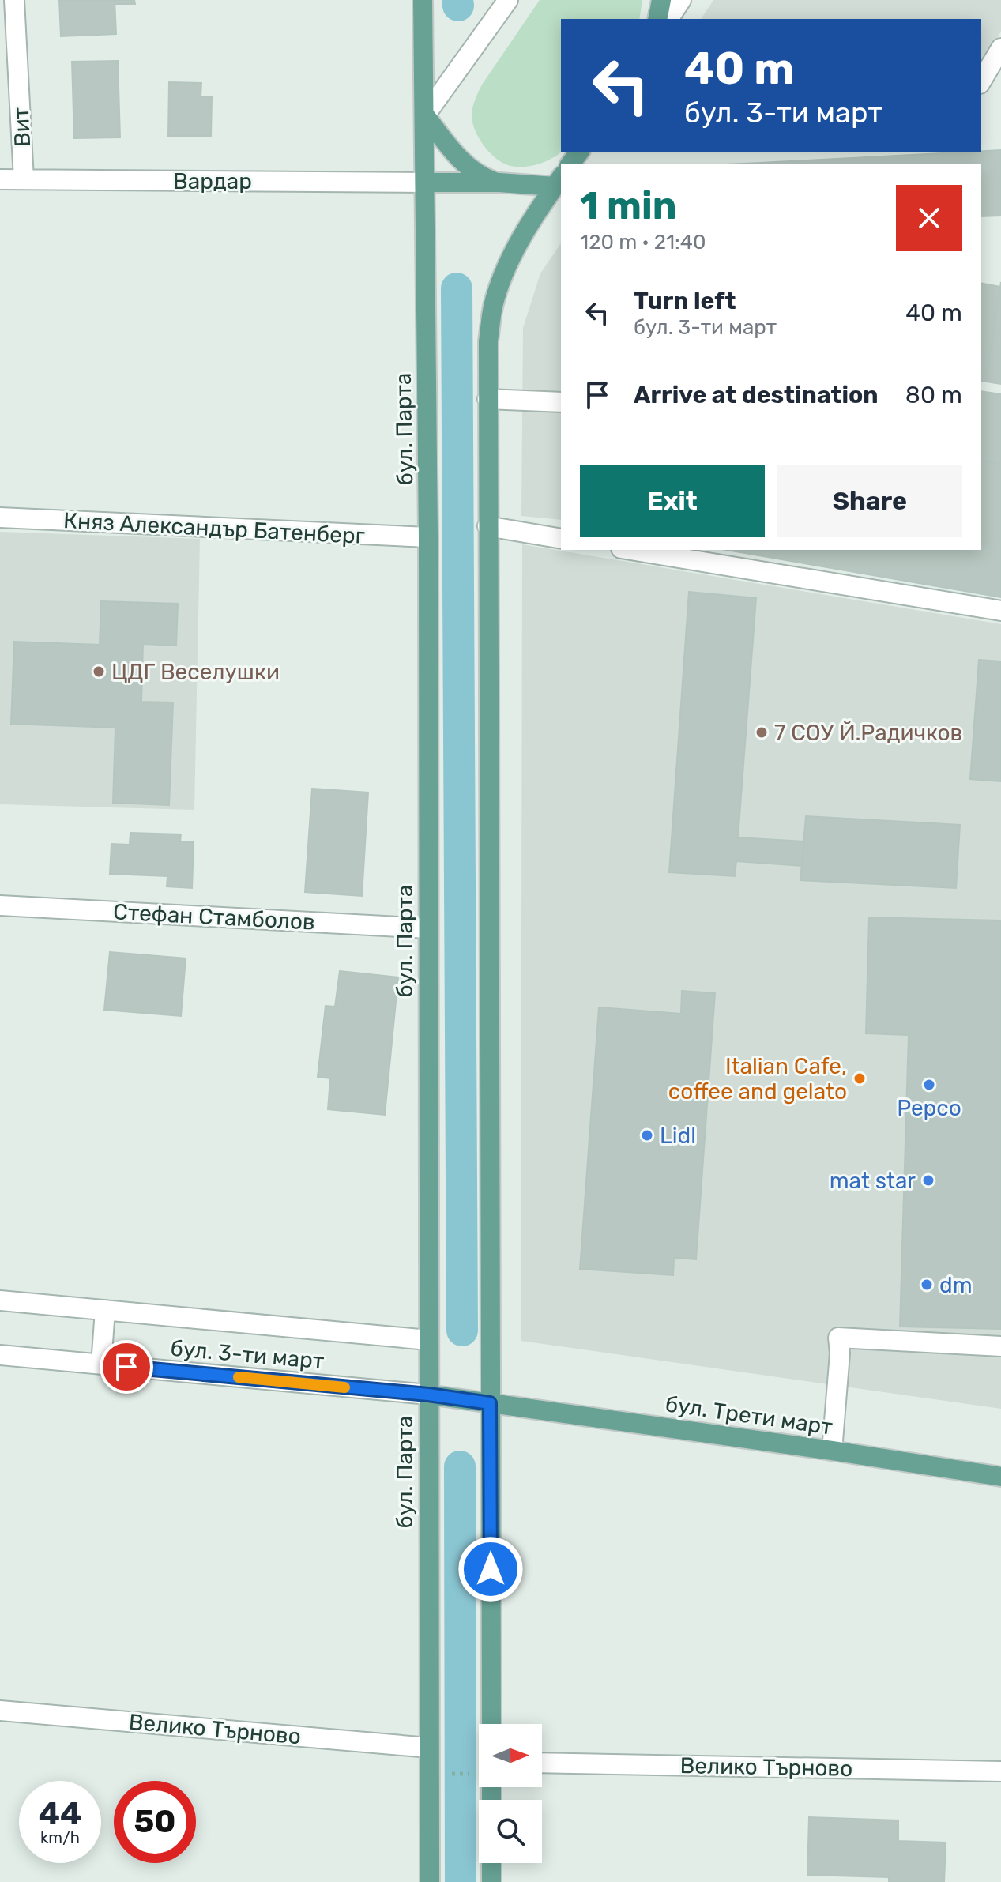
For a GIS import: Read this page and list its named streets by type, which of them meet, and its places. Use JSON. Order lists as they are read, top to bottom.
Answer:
{
  "streets": {
    "main road": ["бул. Парта", "бул. 3-ти март", "бул. Трети март"],
    "street": [
      "Вит",
      "Вардар",
      "Княз Александър Батенберг",
      "Стефан Стамболов",
      "Велико Търново"
    ]
  },
  "crossings": [
    ["Вит", "Вардар"],
    ["Вардар", "бул. Парта"],
    ["бул. Парта", "Княз Александър Батенберг"],
    ["бул. Парта", "Стефан Стамболов"],
    ["бул. Парта", "бул. 3-ти март"],
    ["бул. Парта", "Велико Търново"],
    ["бул. 3-ти март", "бул. Трети март"]
  ],
  "places": [
    "ЦДГ Веселушки",
    "7 СОУ Й.Радичков",
    "Italian Cafe, coffee and gelato",
    "Pepco",
    "Lidl",
    "mat star",
    "dm"
  ],
  "north": "right",
  "page": {
    "turn": ["40 m", "бул. 3-ти март"],
    "heading": ["1 min", "120 m · 21:40"],
    "list": [
      {
        "name": "Turn left",
        "note": "бул. 3-ти март",
        "value": "40 m"
      },
      {
        "name": "Arrive at destination",
        "value": "80 m"
      }
    ],
    "buttons": ["Exit", "Share"],
    "speed": "44 km/h",
    "limit": "50"
  }
}
